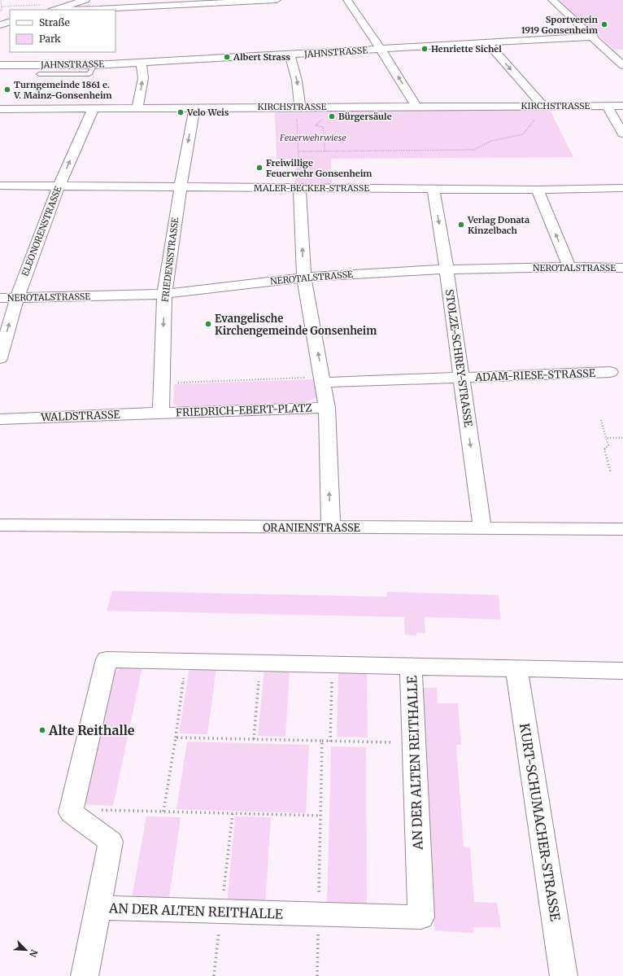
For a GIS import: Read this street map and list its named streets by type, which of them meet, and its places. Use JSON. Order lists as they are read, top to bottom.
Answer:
{
  "streets": {
    "street": [
      "JAHNSTRASSE",
      "KIRCHSTRASSE",
      "MALER-BECKER-STRASSE",
      "ELEONORENSTRASSE",
      "FRIEDENSSTRASSE",
      "NEROTALSTRASSE",
      "STOLZE-SCHREY-STRASSE",
      "ADAM-RIESE-STRASSE",
      "FRIEDRICH-EBERT-PLATZ",
      "WALDSTRASSE",
      "ORANIENSTRASSE",
      "AN DER ALTEN REITHALLE",
      "KURT-SCHUMACHER-STRASSE"
    ]
  },
  "crossings": [
    ["KIRCHSTRASSE", "ELEONORENSTRASSE"],
    ["KIRCHSTRASSE", "FRIEDENSSTRASSE"],
    ["MALER-BECKER-STRASSE", "ELEONORENSTRASSE"],
    ["MALER-BECKER-STRASSE", "FRIEDENSSTRASSE"],
    ["MALER-BECKER-STRASSE", "STOLZE-SCHREY-STRASSE"],
    ["ELEONORENSTRASSE", "NEROTALSTRASSE"],
    ["FRIEDENSSTRASSE", "NEROTALSTRASSE"],
    ["FRIEDENSSTRASSE", "FRIEDRICH-EBERT-PLATZ"],
    ["FRIEDENSSTRASSE", "WALDSTRASSE"],
    ["NEROTALSTRASSE", "STOLZE-SCHREY-STRASSE"],
    ["STOLZE-SCHREY-STRASSE", "ADAM-RIESE-STRASSE"],
    ["STOLZE-SCHREY-STRASSE", "ORANIENSTRASSE"],
    ["FRIEDRICH-EBERT-PLATZ", "WALDSTRASSE"]
  ],
  "one_way": ["ELEONORENSTRASSE"],
  "parks": ["Feuerwehrwiese"],
  "places": [
    "Sportverein 1919 Gonsenheim",
    "Henriette Sichel",
    "Albert Strass",
    "Turngemeinde 1861 e. V. Mainz-Gonsenheim",
    "Velo Weis",
    "Bürgersäule",
    "Freiwillige Feuerwehr Gonsenheim",
    "Verlag Donata Kinzelbach",
    "Evangelische Kirchengemeinde Gonsenheim",
    "Alte Reithalle"
  ],
  "legend": ["Straße", "Park"],
  "north": "bottom right"
}
